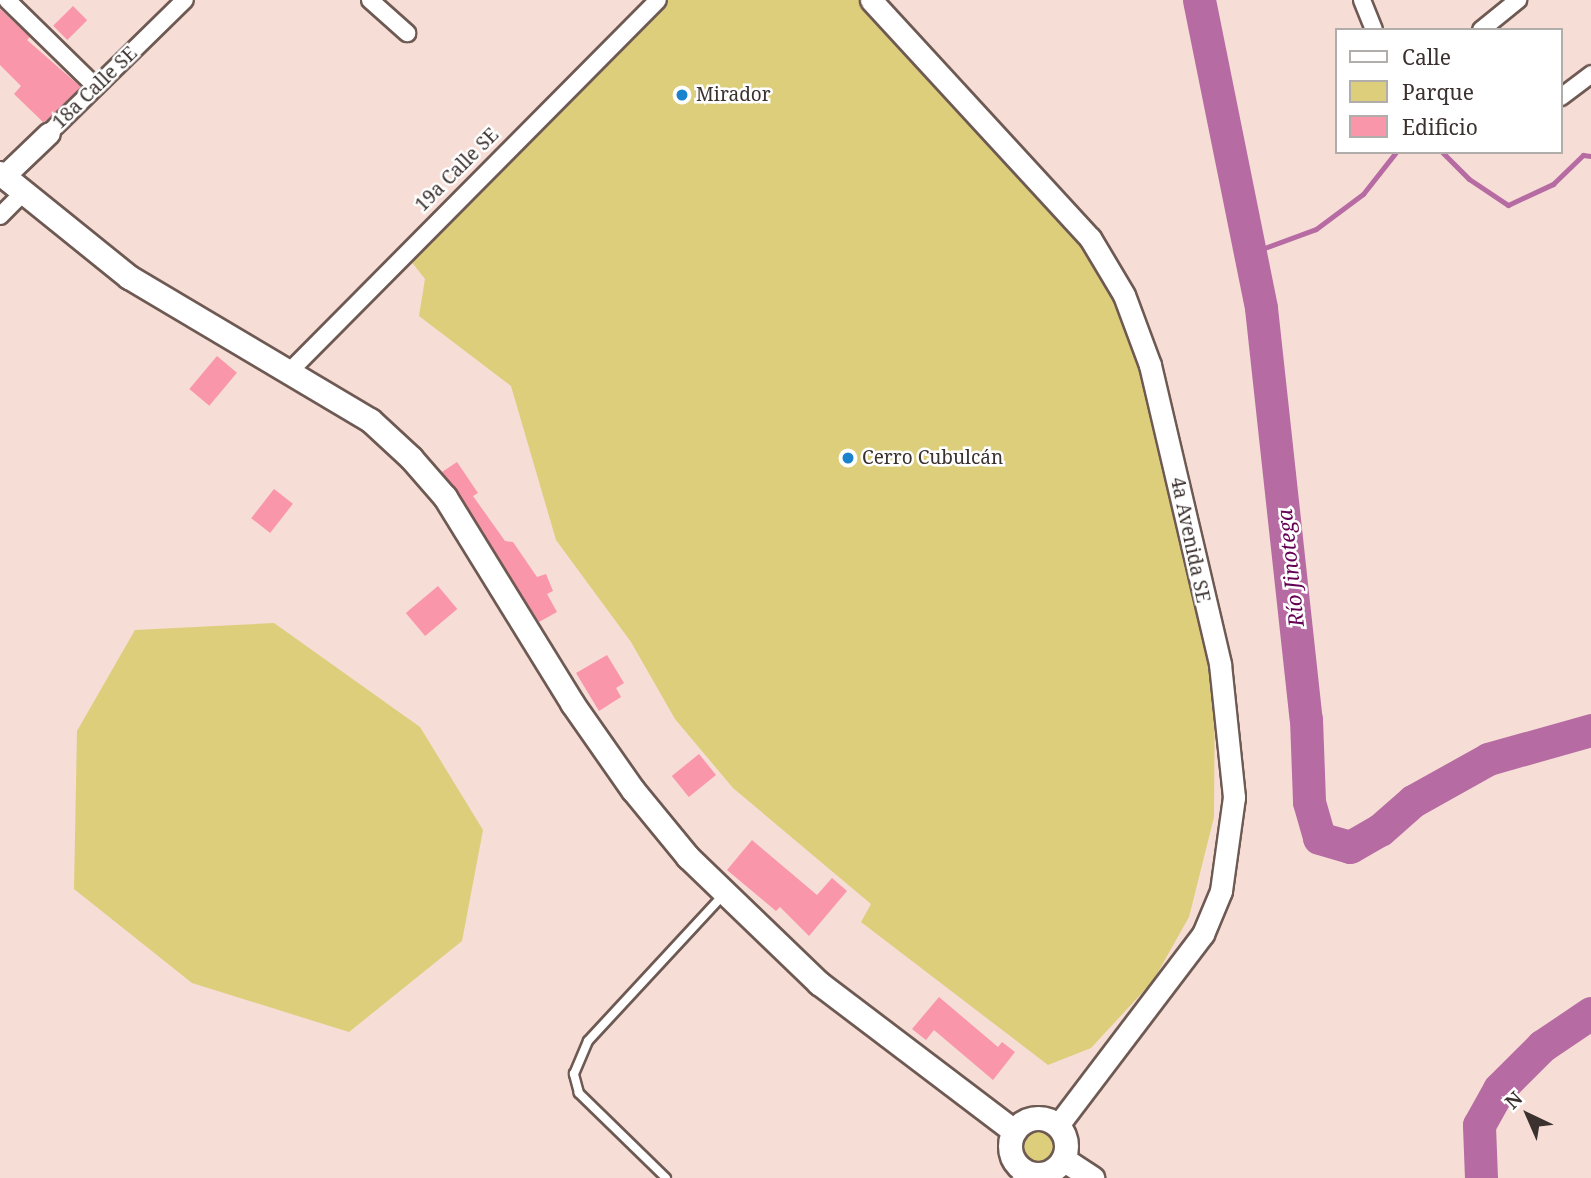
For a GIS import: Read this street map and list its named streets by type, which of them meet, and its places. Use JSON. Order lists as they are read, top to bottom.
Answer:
{
  "streets": {
    "street": ["18a Calle SE", "19a Calle SE", "4a Avenida SE"]
  },
  "water": ["Río Jinotega"],
  "places": ["Mirador", "Cerro Cubulcán"],
  "legend": ["Calle", "Parque", "Edificio"],
  "north": "top left"
}
